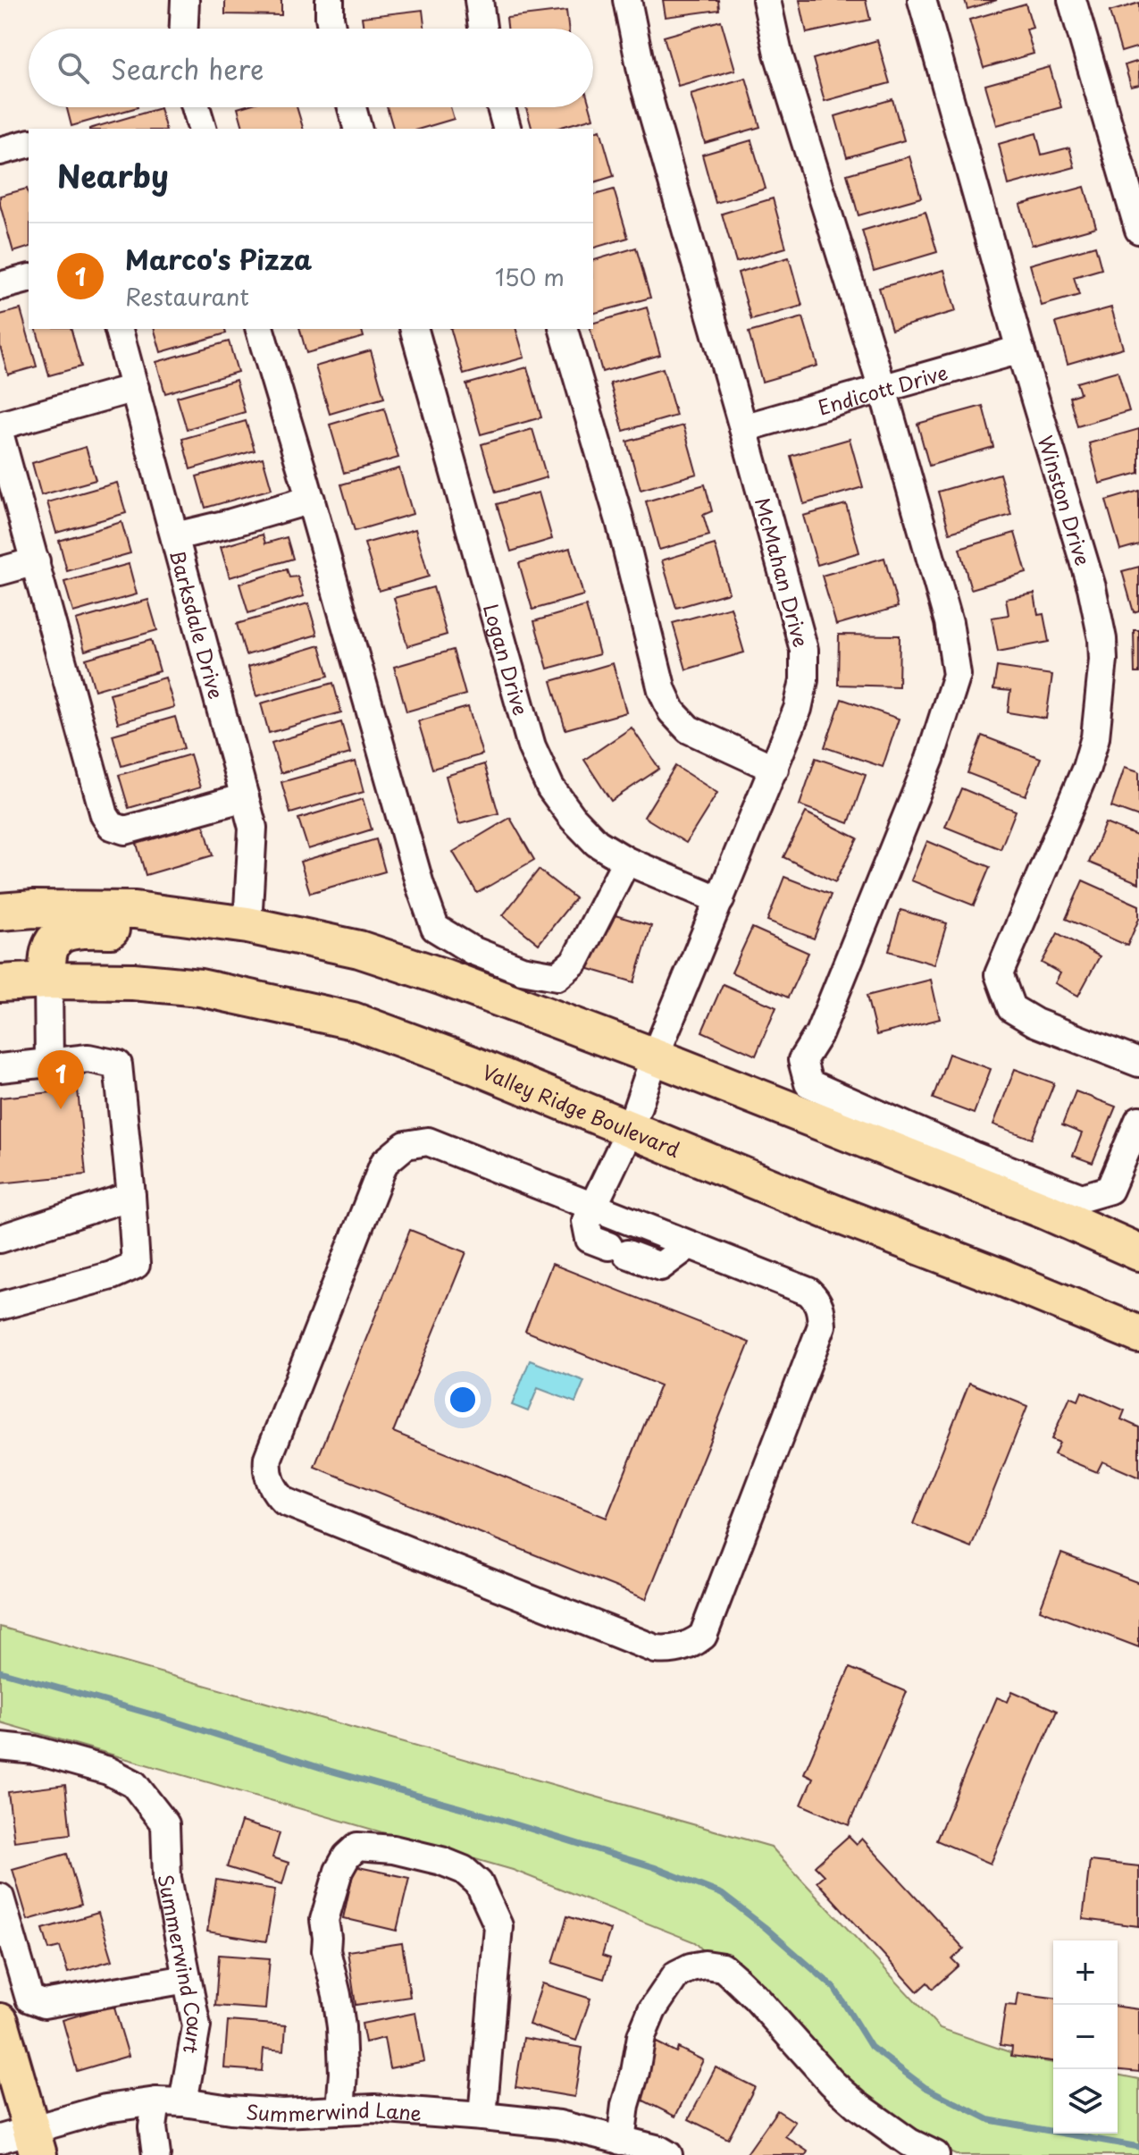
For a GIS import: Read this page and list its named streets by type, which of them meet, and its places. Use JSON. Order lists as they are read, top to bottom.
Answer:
{
  "streets": {
    "main road": ["Valley Ridge Boulevard"],
    "street": [
      "Endicott Drive",
      "Winston Drive",
      "McMahan Drive",
      "Barksdale Drive",
      "Logan Drive",
      "Summerwind Court",
      "Summerwind Lane"
    ]
  },
  "crossings": [
    ["Endicott Drive", "Winston Drive"],
    ["Endicott Drive", "McMahan Drive"],
    ["McMahan Drive", "Logan Drive"],
    ["McMahan Drive", "Valley Ridge Boulevard"],
    ["Summerwind Court", "Summerwind Lane"]
  ],
  "page": {
    "search": "Search here",
    "heading": "Nearby",
    "list": [
      {
        "mark": "1",
        "name": "Marco's Pizza",
        "note": "Restaurant",
        "value": "150 m"
      }
    ],
    "pins": "1",
    "map_buttons": ["+", "−"]
  }
}
